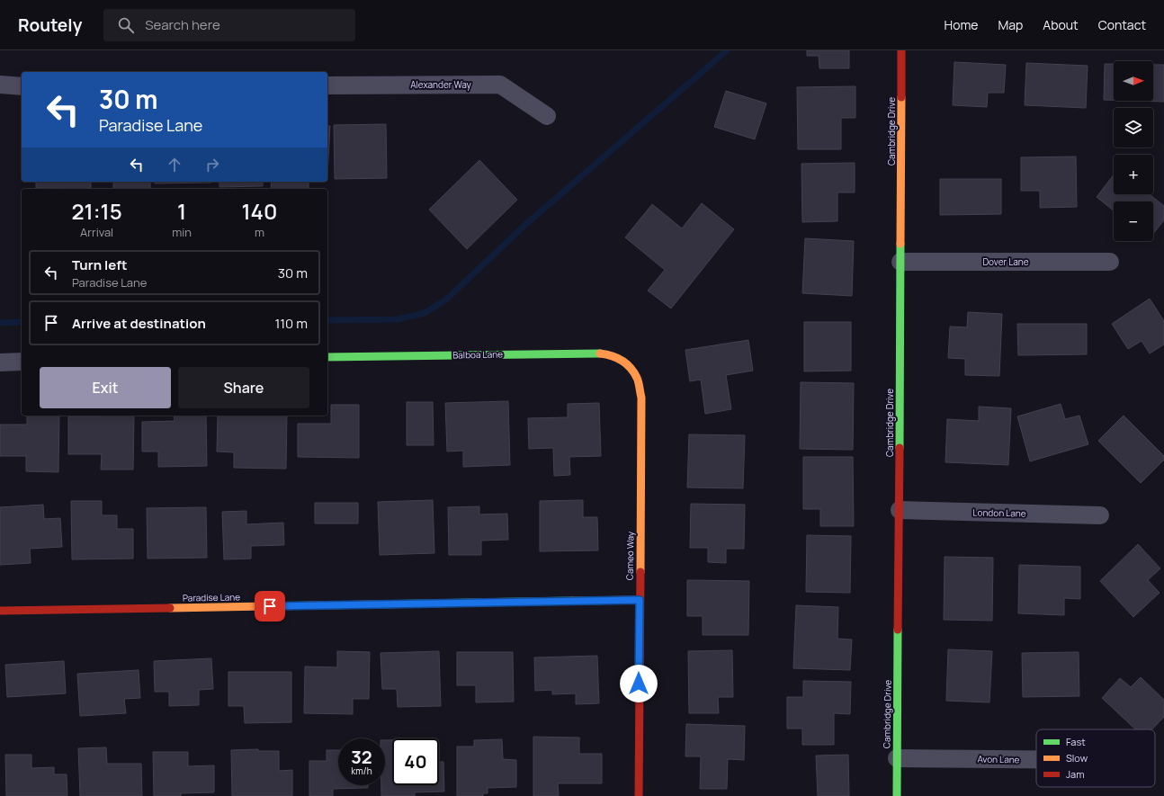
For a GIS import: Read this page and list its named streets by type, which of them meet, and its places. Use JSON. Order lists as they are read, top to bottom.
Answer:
{
  "streets": {
    "street": [
      "Alexander Way",
      "Cambridge Drive",
      "Dover Lane",
      "Balboa Lane",
      "London Lane",
      "Cameo Way",
      "Paradise Lane",
      "Avon Lane"
    ]
  },
  "crossings": [
    ["Cambridge Drive", "Dover Lane"],
    ["Cambridge Drive", "London Lane"],
    ["Cambridge Drive", "Avon Lane"],
    ["Balboa Lane", "Cameo Way"],
    ["Cameo Way", "Paradise Lane"]
  ],
  "legend": ["Fast", "Slow", "Jam"],
  "north": "right",
  "page": {
    "header": "Routely",
    "search": "Search here",
    "nav": [
      "Home",
      "Map",
      "About",
      "Contact"
    ],
    "map_buttons": ["+", "−"],
    "turn": ["30 m", "Paradise Lane"],
    "eta": [
      "21:15",
      "Arrival",
      "1",
      "min",
      "140",
      "m"
    ],
    "list": [
      {
        "name": "Turn left",
        "note": "Paradise Lane",
        "value": "30 m"
      },
      {
        "name": "Arrive at destination",
        "value": "110 m"
      }
    ],
    "buttons": ["Exit", "Share"],
    "speed": "32 km/h",
    "limit": "40"
  }
}
